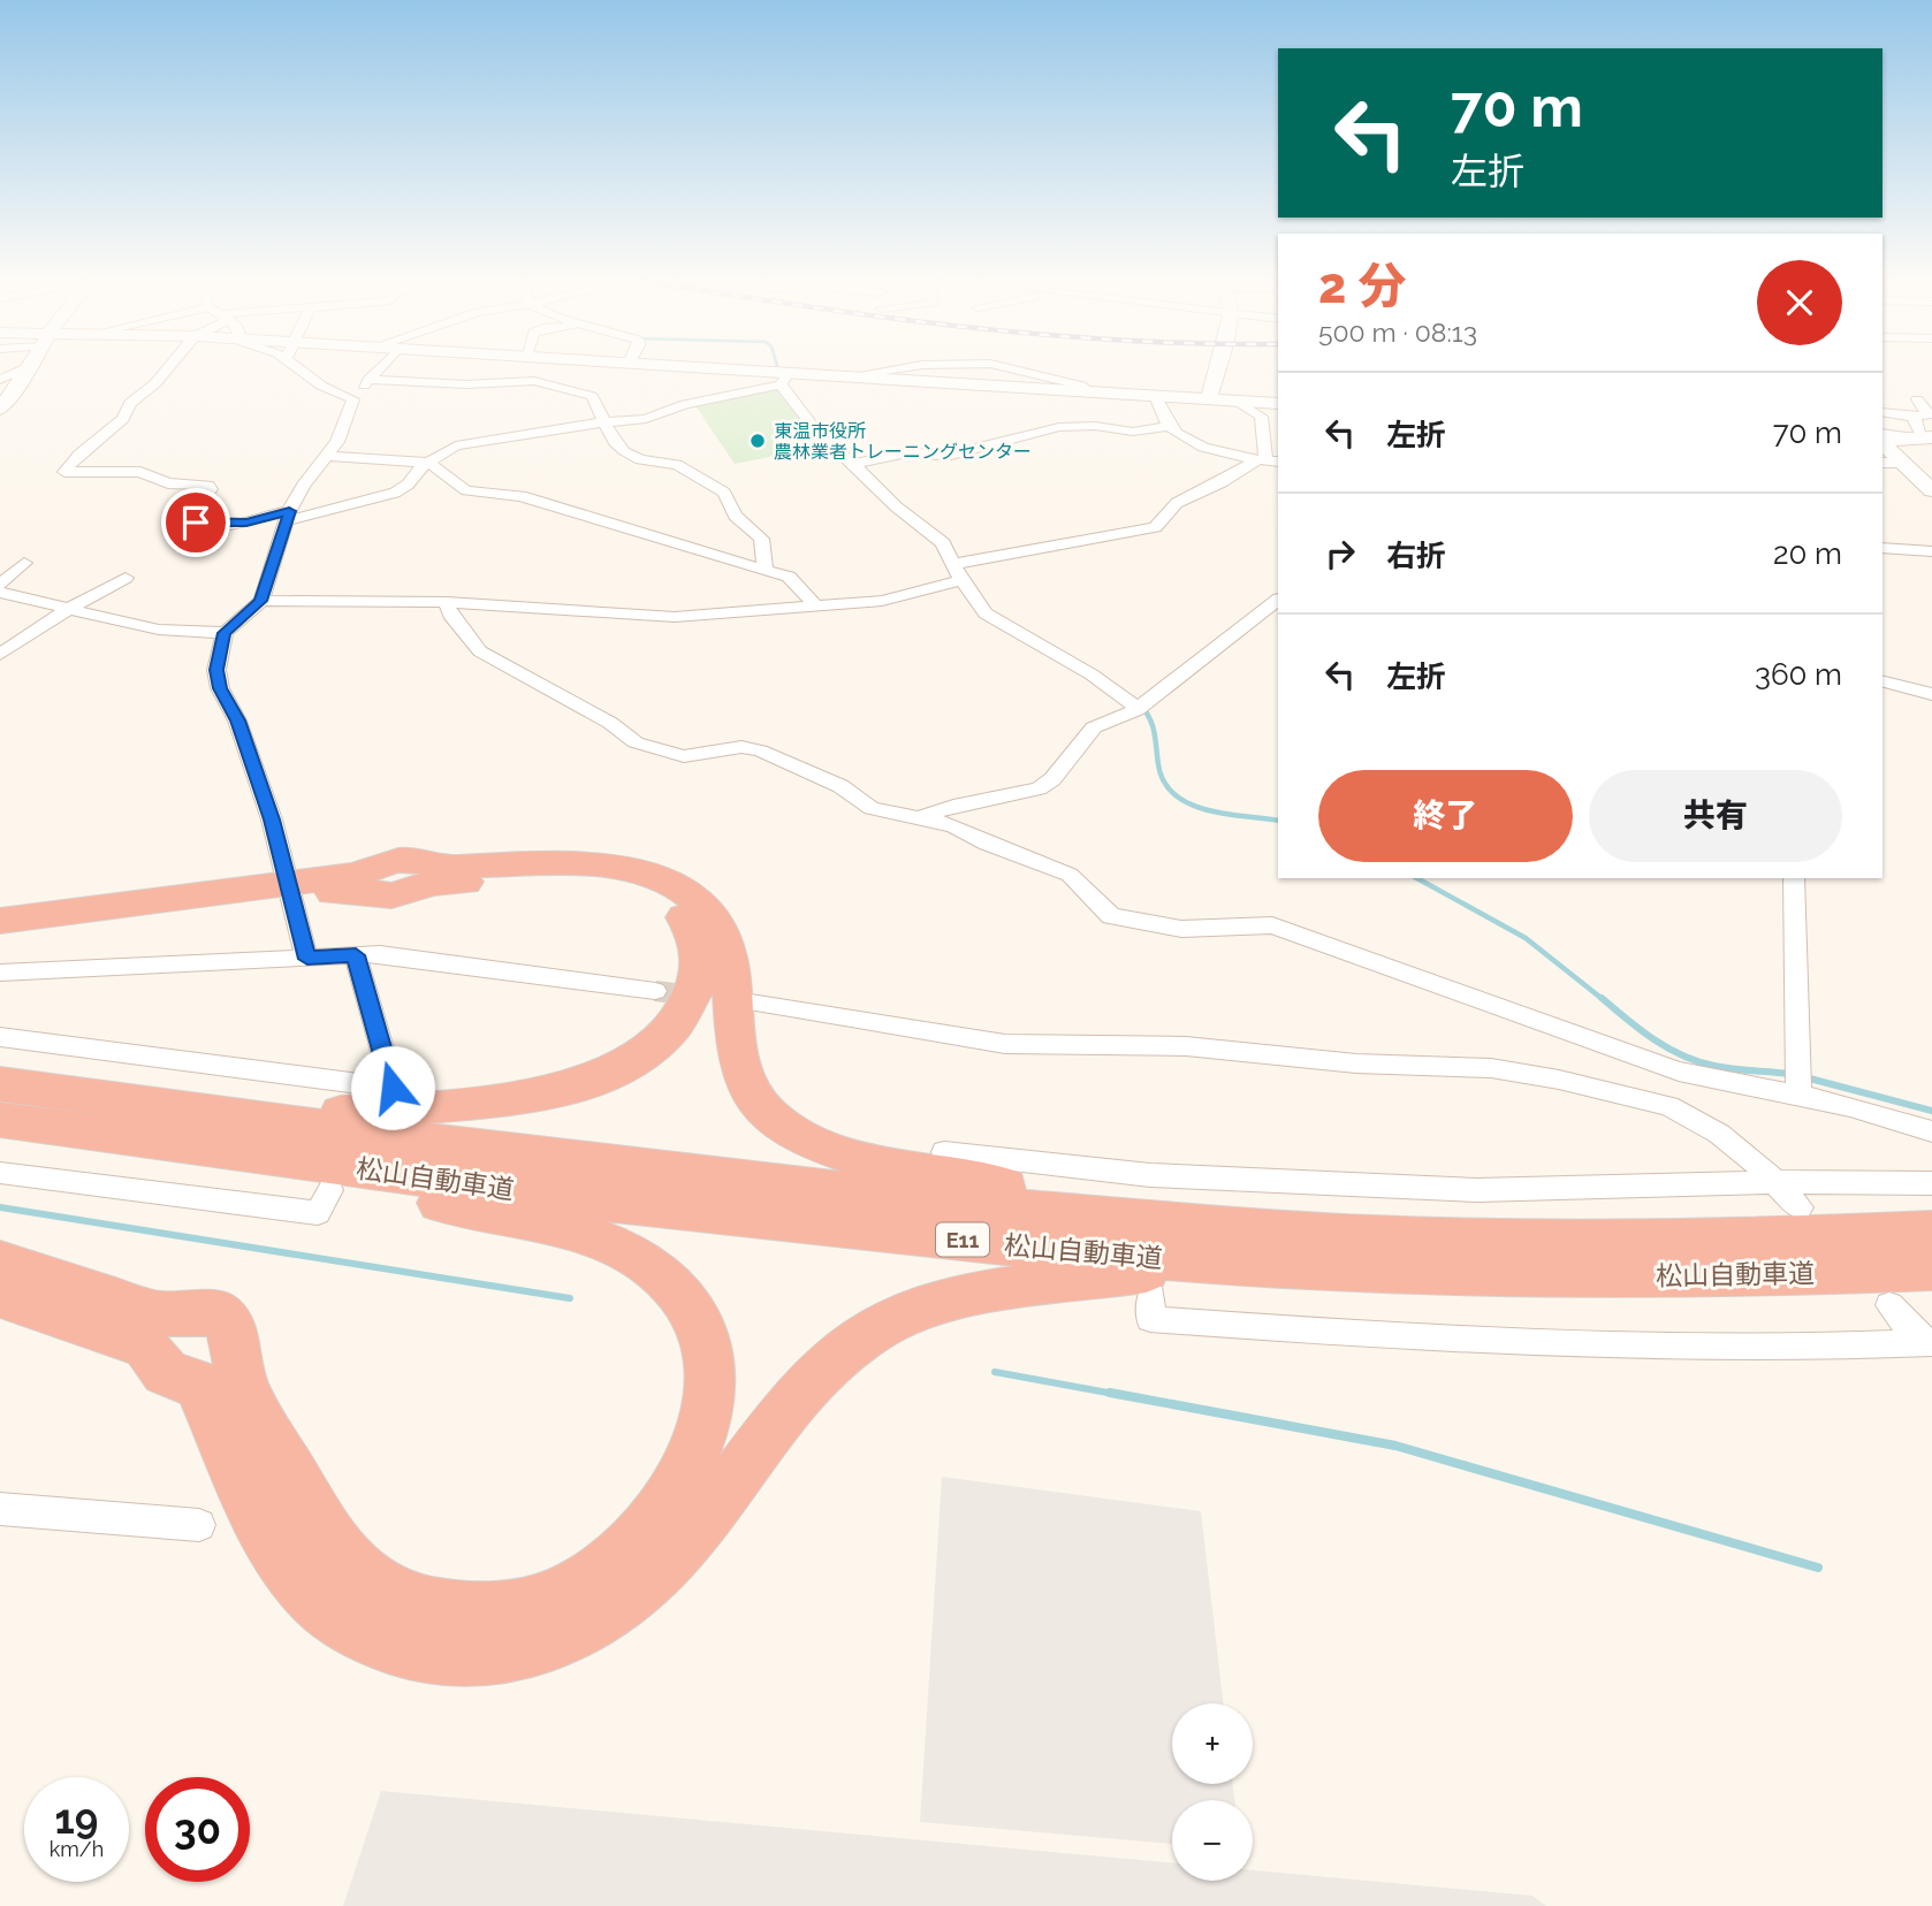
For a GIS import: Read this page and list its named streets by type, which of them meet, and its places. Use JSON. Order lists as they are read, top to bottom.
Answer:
{
  "streets": {
    "highway": ["松山自動車道", "E11"]
  },
  "places": ["東温市役所 農林業者トレーニングセンター"],
  "page": {
    "turn": ["70 m", "左折"],
    "heading": ["2 分", "500 m · 08:13"],
    "list": [
      {
        "name": "左折",
        "value": "70 m"
      },
      {
        "name": "右折",
        "value": "20 m"
      },
      {
        "name": "左折",
        "value": "360 m"
      }
    ],
    "buttons": ["終了", "共有"],
    "map_buttons": ["+", "−"],
    "speed": "19 km/h",
    "limit": "30"
  }
}
